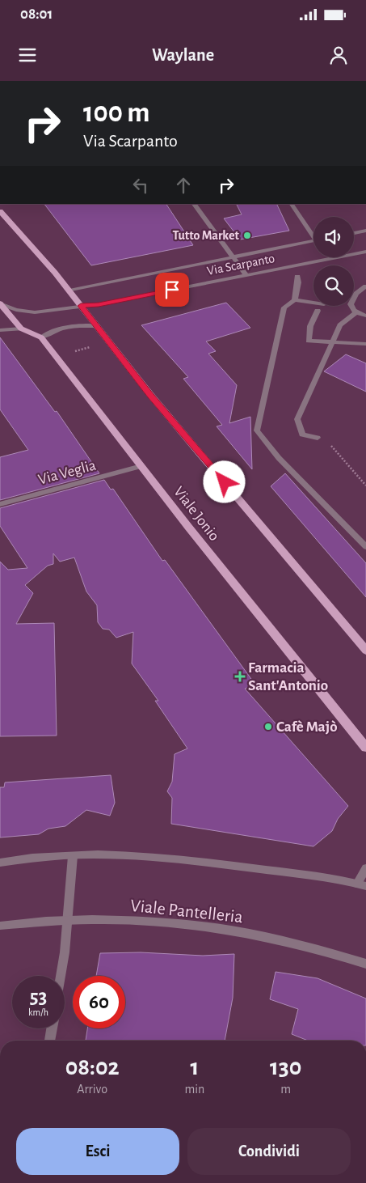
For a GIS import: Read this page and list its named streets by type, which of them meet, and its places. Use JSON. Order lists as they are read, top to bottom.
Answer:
{
  "streets": {
    "main road": ["Viale Jonio"],
    "street": ["Via Scarpanto", "Via Veglia", "Viale Pantelleria"]
  },
  "crossings": [
    ["Via Scarpanto", "Viale Jonio"],
    ["Via Veglia", "Viale Jonio"]
  ],
  "places": {
    "other": ["Tutto Market", "Cafè Majò"],
    "health": ["Farmacia Sant'Antonio"]
  },
  "page": {
    "status": "08:01",
    "header": "Waylane",
    "turn": ["100 m", "Via Scarpanto"],
    "speed": "53 km/h",
    "limit": "60",
    "eta": [
      "08:02",
      "Arrivo",
      "1",
      "min",
      "130",
      "m"
    ],
    "buttons": ["Esci", "Condividi"]
  }
}
